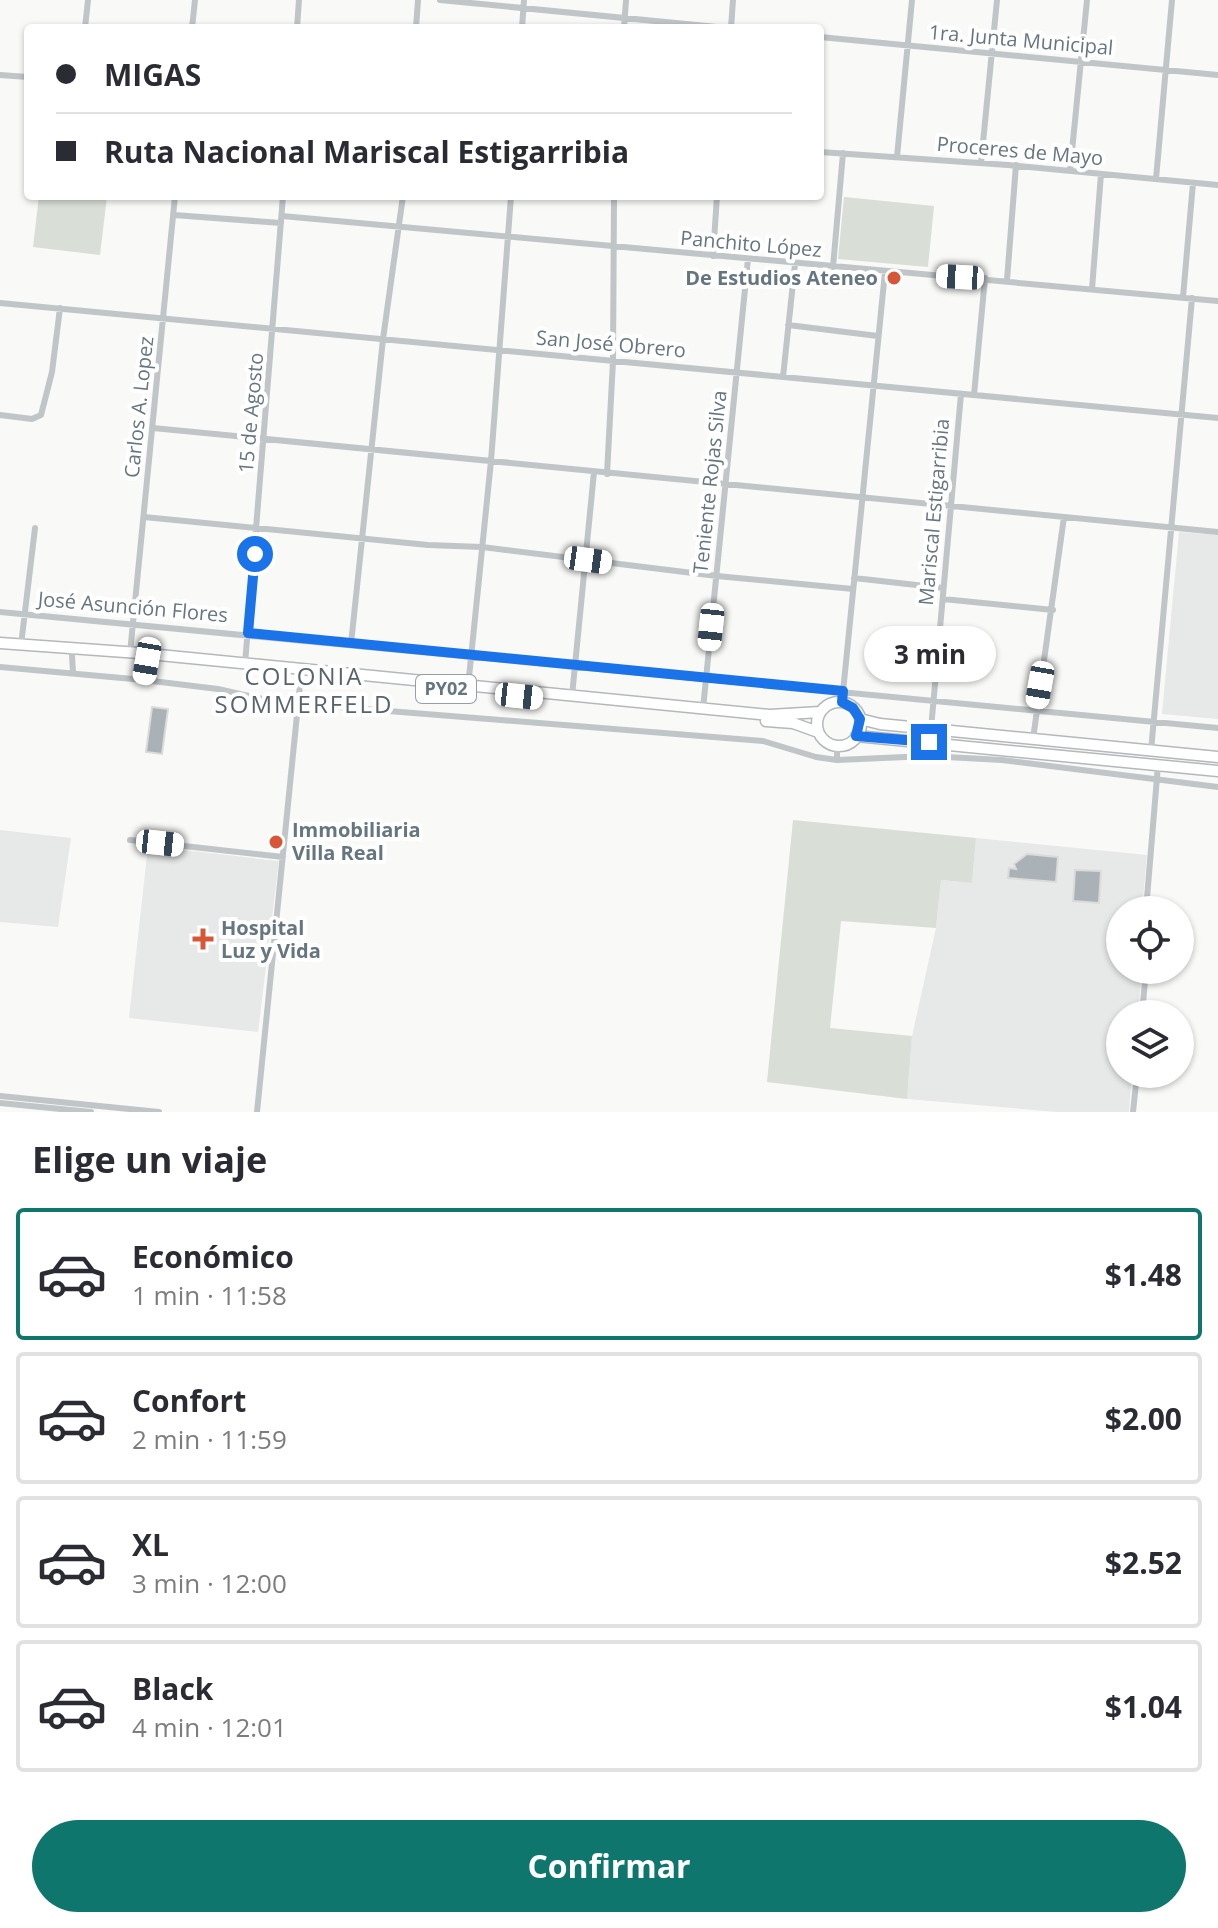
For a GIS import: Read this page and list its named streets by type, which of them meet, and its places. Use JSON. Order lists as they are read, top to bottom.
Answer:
{
  "streets": {
    "highway": ["PY02"],
    "street": [
      "1ra. Junta Municipal",
      "Proceres de Mayo",
      "Panchito López",
      "San José Obrero",
      "Carlos A. Lopez",
      "15 de Agosto",
      "Teniente Rojas Silva",
      "Mariscal Estigarribia",
      "José Asunción Flores"
    ]
  },
  "crossings": [
    ["Panchito López", "Carlos A. Lopez"],
    ["Panchito López", "15 de Agosto"],
    ["Panchito López", "Teniente Rojas Silva"],
    ["San José Obrero", "Carlos A. Lopez"],
    ["San José Obrero", "15 de Agosto"],
    ["San José Obrero", "Teniente Rojas Silva"],
    ["San José Obrero", "Mariscal Estigarribia"],
    ["Carlos A. Lopez", "José Asunción Flores"],
    ["Carlos A. Lopez", "PY02"],
    ["15 de Agosto", "José Asunción Flores"],
    ["15 de Agosto", "PY02"],
    ["Teniente Rojas Silva", "José Asunción Flores"],
    ["Teniente Rojas Silva", "PY02"],
    ["Mariscal Estigarribia", "José Asunción Flores"],
    ["José Asunción Flores", "PY02"]
  ],
  "districts": ["COLONIA SOMMERFELD"],
  "places": {
    "other": ["De Estudios Ateneo", "Immobiliaria Villa Real"],
    "health": ["Hospital Luz y Vida"]
  },
  "page": {
    "banner": ["MIGAS", "Ruta Nacional Mariscal Estigarribia"],
    "bubble": "3 min",
    "heading": "Elige un viaje",
    "list": [
      {
        "name": "Económico",
        "note": "1 min · 11:58",
        "value": "$1.48"
      },
      {
        "name": "Confort",
        "note": "2 min · 11:59",
        "value": "$2.00"
      },
      {
        "name": "XL",
        "note": "3 min · 12:00",
        "value": "$2.52"
      },
      {
        "name": "Black",
        "note": "4 min · 12:01",
        "value": "$1.04"
      }
    ],
    "buttons": "Confirmar"
  }
}
